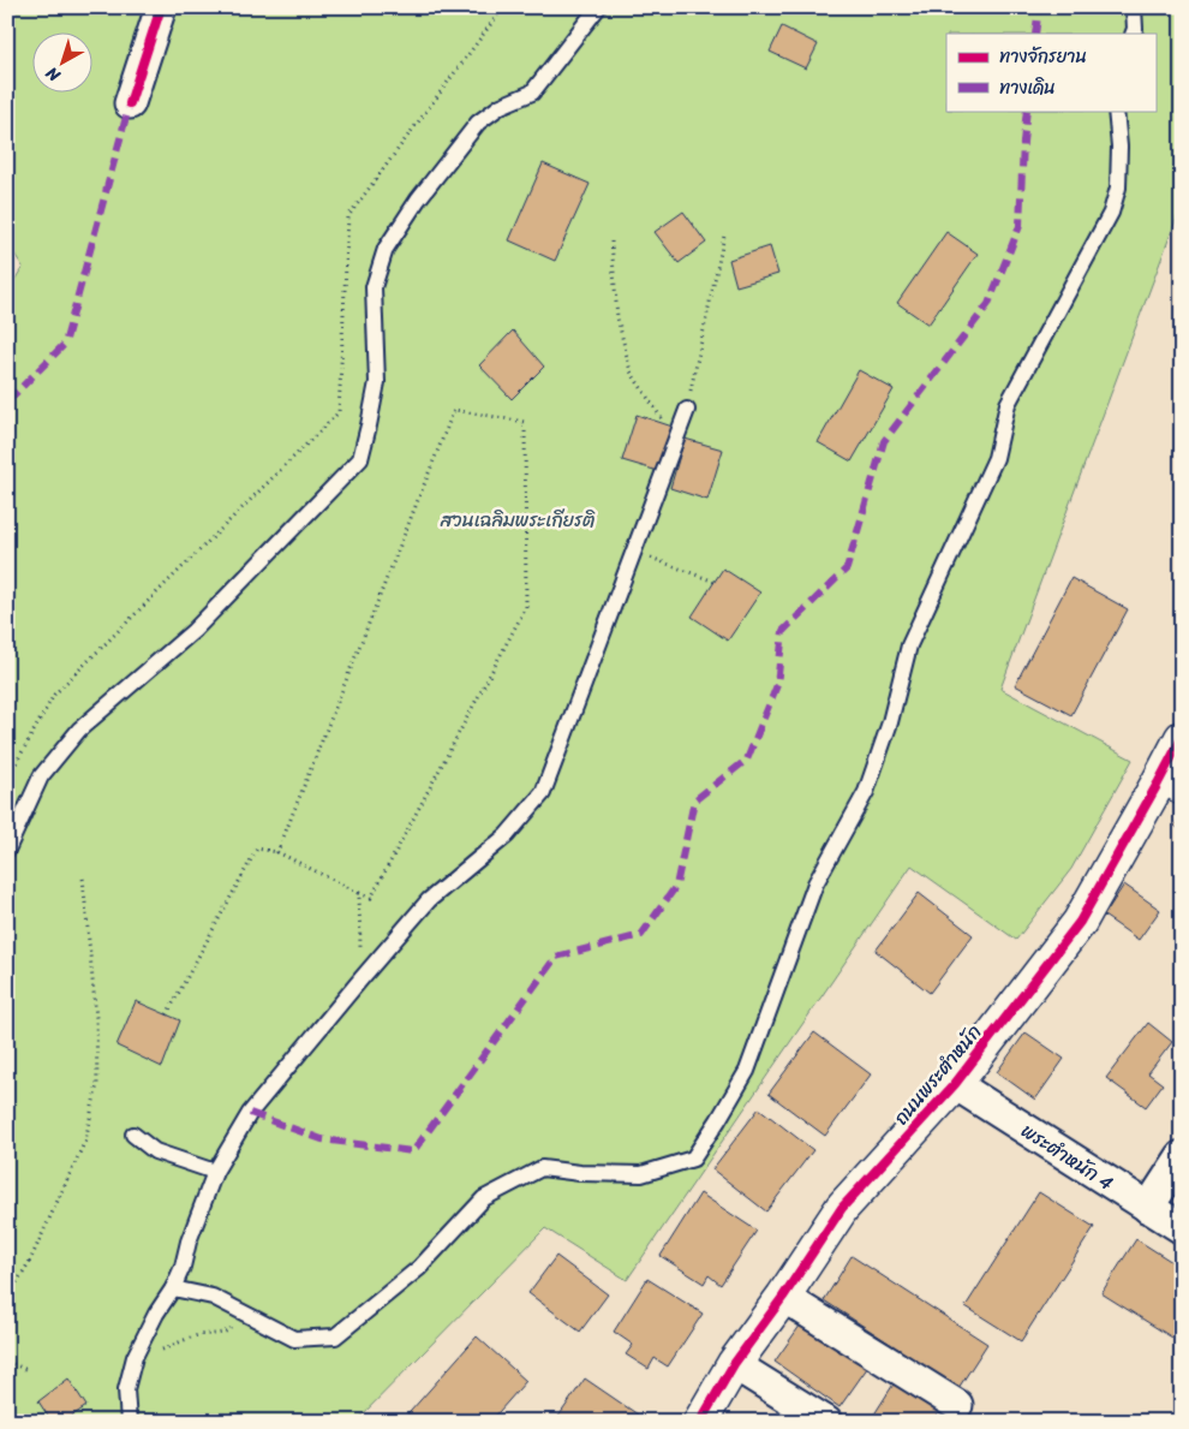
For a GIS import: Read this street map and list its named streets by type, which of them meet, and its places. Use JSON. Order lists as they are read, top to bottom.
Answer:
{
  "streets": {
    "street": ["ถนนพระตำหนัก", "พระตำหนัก 4"]
  },
  "crossings": [
    ["ถนนพระตำหนัก", "พระตำหนัก 4"]
  ],
  "parks": ["สวนเฉลิมพระเกียรติ"],
  "legend": ["ทางจักรยาน", "ทางเดิน"],
  "north": "bottom left"
}
